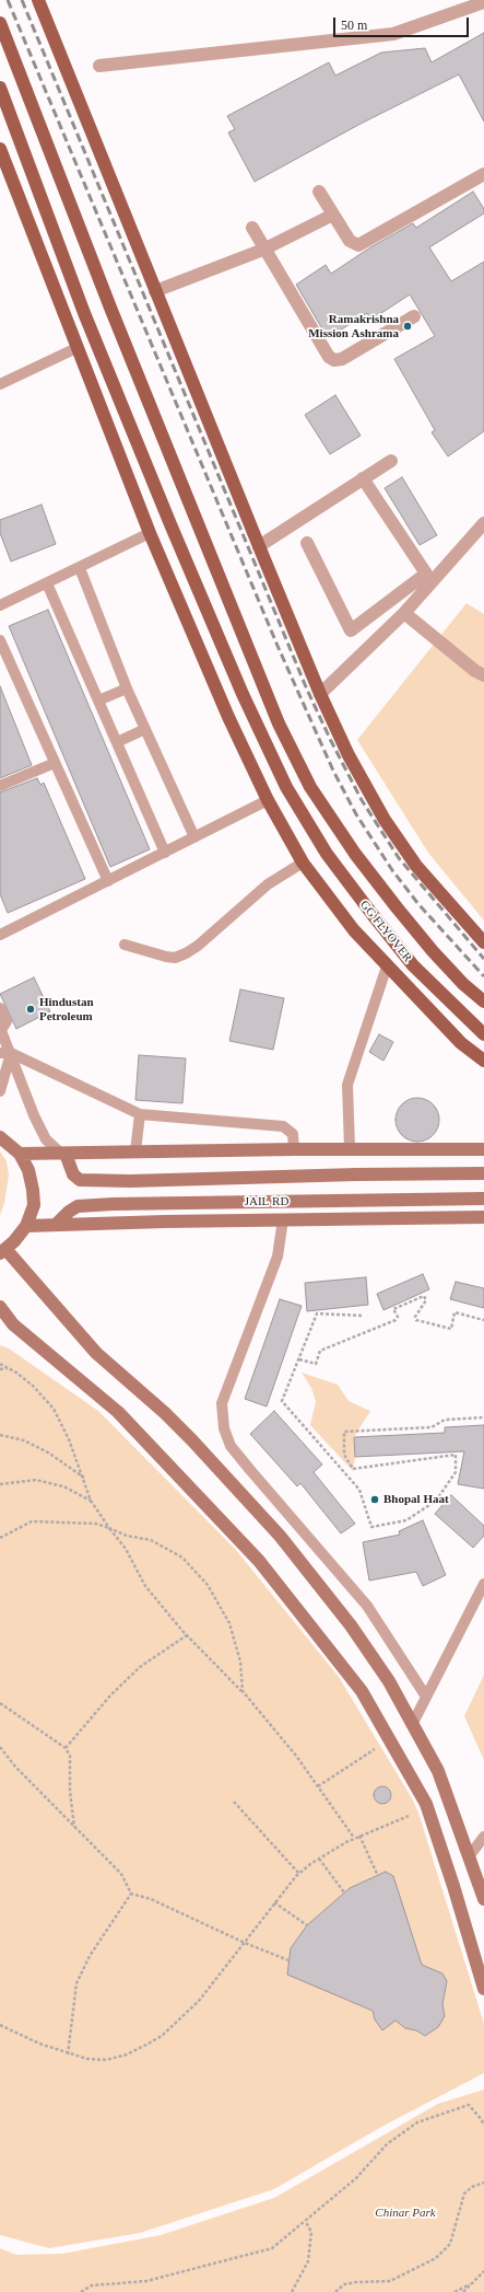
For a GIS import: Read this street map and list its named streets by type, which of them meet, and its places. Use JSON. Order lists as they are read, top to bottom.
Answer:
{
  "streets": {
    "main road": ["GG FLYOVER", "JAIL RD"]
  },
  "parks": ["Chinar Park"],
  "places": ["Ramakrishna Mission Ashrama", "Hindustan Petroleum", "Bhopal Haat"],
  "scale_bar": "50 m"
}
